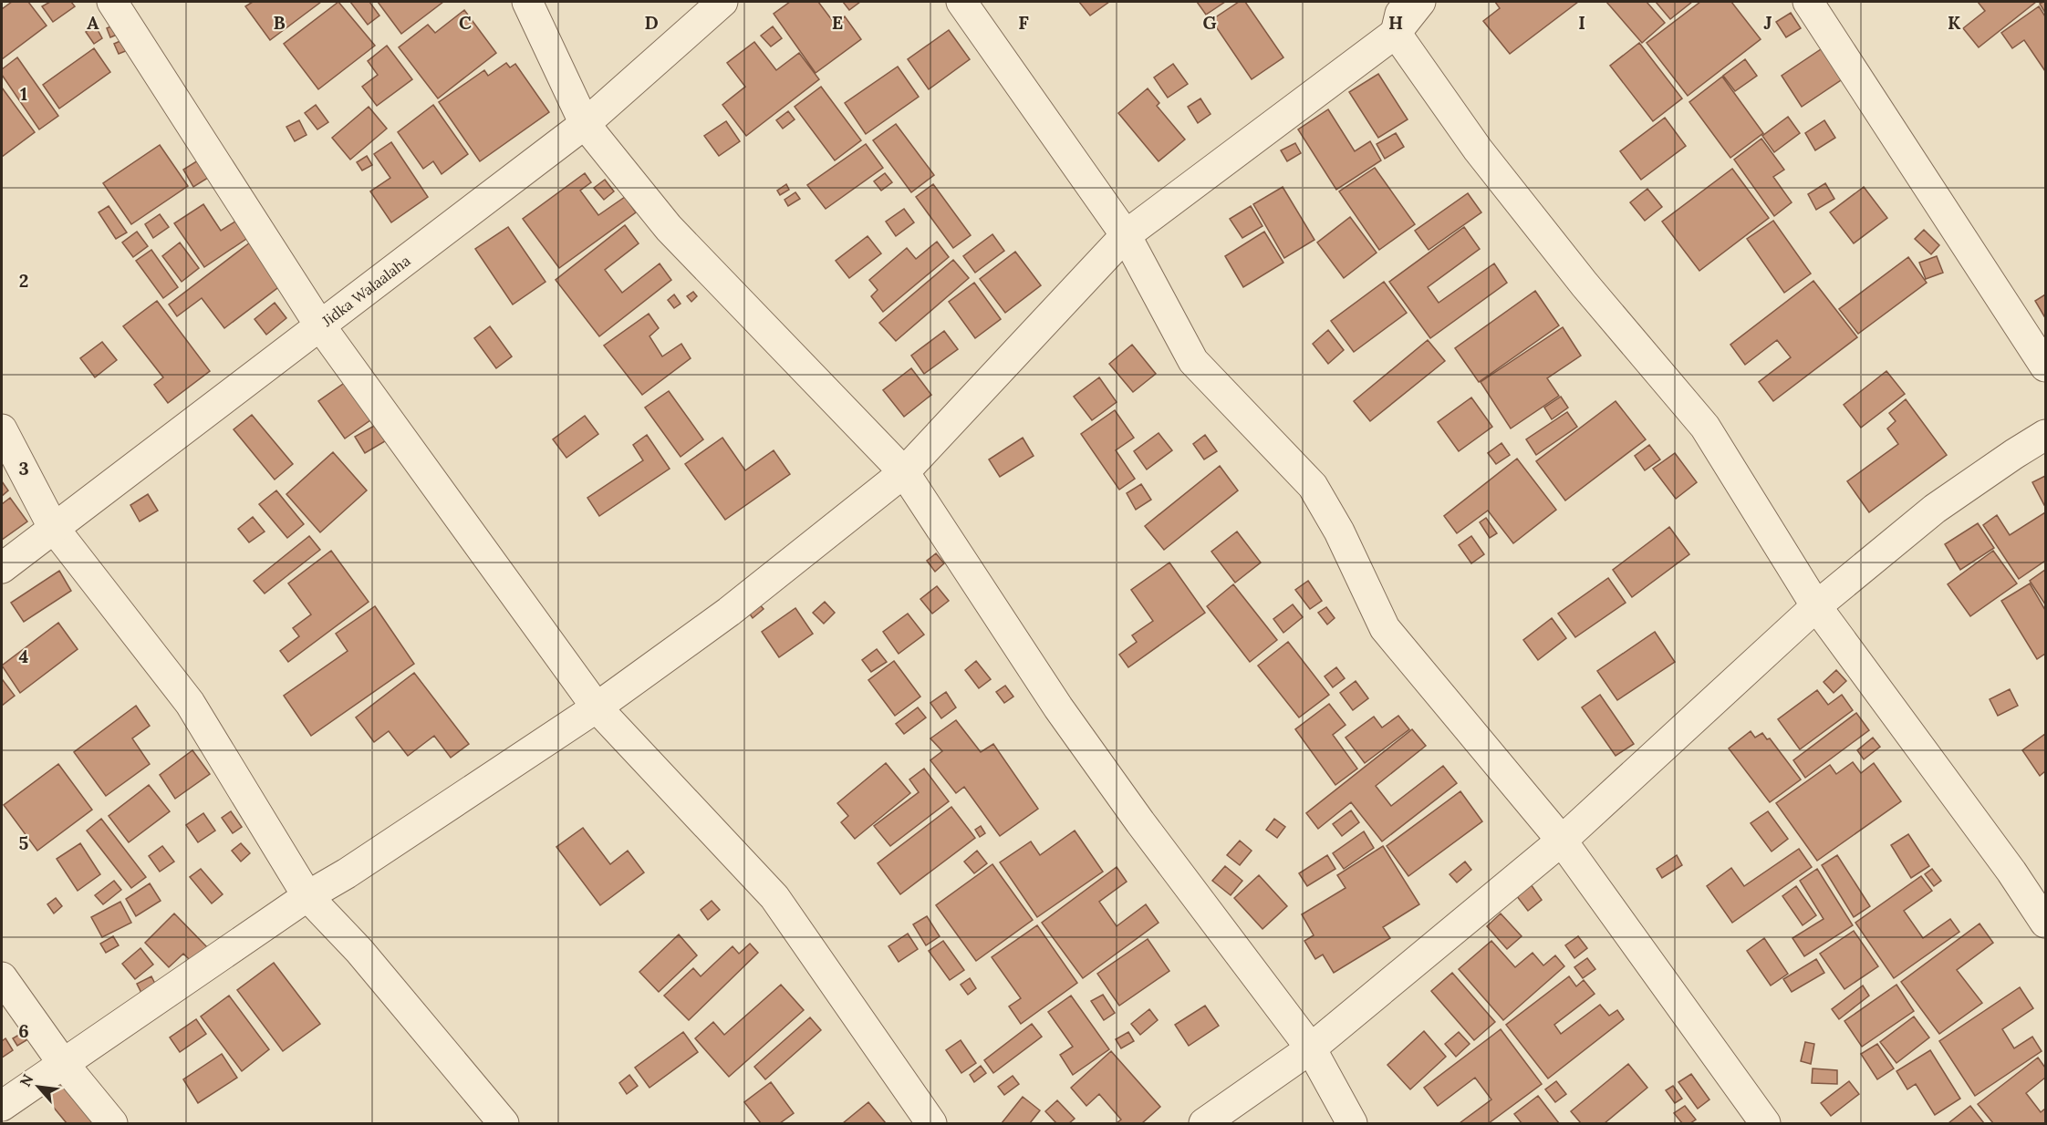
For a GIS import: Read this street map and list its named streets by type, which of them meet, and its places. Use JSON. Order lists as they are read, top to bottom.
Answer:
{
  "streets": {
    "street": ["Jidka Walaalaha"]
  },
  "north": "top left",
  "grid": {
    "columns": [
      "A",
      "B",
      "C",
      "D",
      "E",
      "F",
      "G",
      "H",
      "I",
      "J",
      "K"
    ],
    "rows": [
      "1",
      "2",
      "3",
      "4",
      "5",
      "6"
    ]
  }
}
